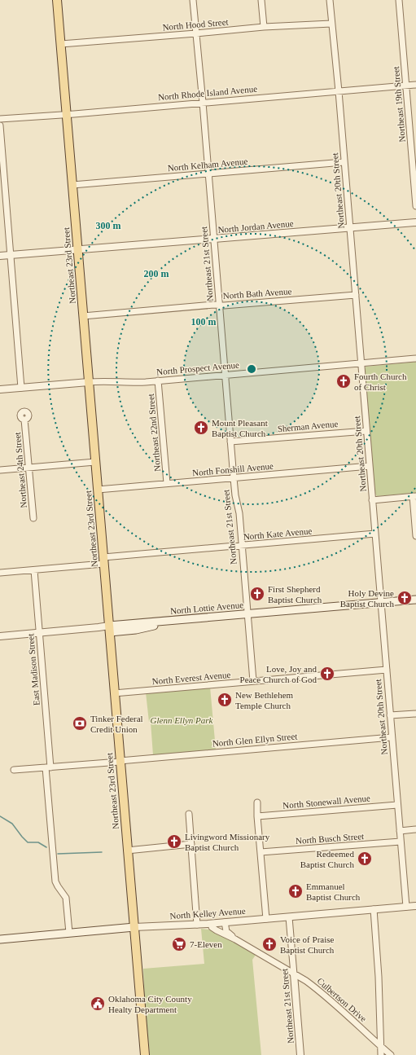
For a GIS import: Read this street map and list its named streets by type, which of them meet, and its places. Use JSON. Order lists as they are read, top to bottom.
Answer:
{
  "streets": {
    "main road": ["Northeast 23rd Street", "North Lottie Avenue", "North Kelley Avenue"],
    "street": [
      "North Hood Street",
      "North Rhode Island Avenue",
      "Northeast 19th Street",
      "North Kelham Avenue",
      "Northeast 20th Street",
      "North Jordan Avenue",
      "Northeast 21st Street",
      "North Bath Avenue",
      "North Prospect Avenue",
      "Sherman Avenue",
      "Northeast 22nd Street",
      "North Fonshill Avenue",
      "Northeast 24th Street",
      "North Kate Avenue",
      "East Madison Street",
      "North Everest Avenue",
      "North Glen Ellyn Street",
      "North Stonewall Avenue",
      "North Busch Street",
      "Culbertson Drive"
    ]
  },
  "crossings": [
    ["North Hood Street", "Northeast 20th Street"],
    ["North Hood Street", "Northeast 21st Street"],
    ["North Hood Street", "Northeast 23rd Street"],
    ["North Rhode Island Avenue", "Northeast 19th Street"],
    ["North Rhode Island Avenue", "Northeast 20th Street"],
    ["North Rhode Island Avenue", "Northeast 21st Street"],
    ["North Rhode Island Avenue", "Northeast 23rd Street"],
    ["North Kelham Avenue", "Northeast 20th Street"],
    ["North Kelham Avenue", "Northeast 21st Street"],
    ["North Kelham Avenue", "Northeast 23rd Street"],
    ["Northeast 20th Street", "North Jordan Avenue"],
    ["Northeast 20th Street", "North Bath Avenue"],
    ["Northeast 20th Street", "North Prospect Avenue"],
    ["Northeast 20th Street", "Sherman Avenue"],
    ["Northeast 20th Street", "North Fonshill Avenue"],
    ["Northeast 20th Street", "North Kate Avenue"],
    ["Northeast 20th Street", "North Lottie Avenue"],
    ["Northeast 20th Street", "North Everest Avenue"],
    ["Northeast 20th Street", "North Glen Ellyn Street"],
    ["Northeast 20th Street", "North Stonewall Avenue"],
    ["Northeast 20th Street", "North Busch Street"],
    ["Northeast 20th Street", "North Kelley Avenue"],
    ["North Jordan Avenue", "Northeast 21st Street"],
    ["North Jordan Avenue", "Northeast 23rd Street"],
    ["Northeast 21st Street", "North Bath Avenue"],
    ["Northeast 21st Street", "North Prospect Avenue"],
    ["Northeast 21st Street", "Sherman Avenue"],
    ["Northeast 21st Street", "North Fonshill Avenue"],
    ["Northeast 21st Street", "North Kate Avenue"],
    ["Northeast 21st Street", "North Lottie Avenue"],
    ["Northeast 21st Street", "North Everest Avenue"],
    ["Northeast 21st Street", "North Kelley Avenue"],
    ["Northeast 21st Street", "Culbertson Drive"],
    ["Northeast 23rd Street", "North Bath Avenue"],
    ["Northeast 23rd Street", "North Prospect Avenue"],
    ["Northeast 23rd Street", "North Fonshill Avenue"],
    ["Northeast 23rd Street", "North Kate Avenue"],
    ["Northeast 23rd Street", "North Lottie Avenue"],
    ["Northeast 23rd Street", "North Everest Avenue"],
    ["Northeast 23rd Street", "North Glen Ellyn Street"],
    ["Northeast 23rd Street", "North Kelley Avenue"],
    ["North Prospect Avenue", "Northeast 22nd Street"],
    ["Northeast 22nd Street", "North Fonshill Avenue"],
    ["North Kate Avenue", "East Madison Street"],
    ["North Lottie Avenue", "East Madison Street"],
    ["East Madison Street", "North Glen Ellyn Street"],
    ["East Madison Street", "North Kelley Avenue"],
    ["North Kelley Avenue", "Culbertson Drive"]
  ],
  "parks": ["Glenn Ellyn Park"],
  "places": {
    "church": [
      "Fourth Church of Christ",
      "Mount Pleasant Baptist Church",
      "First Shepherd Baptist Church",
      "Holy Devine Baptist Church",
      "Love, Joy and Peace Church of God",
      "New Bethlehem Temple Church",
      "Livingword Missionary Baptist Church",
      "Redeemed Baptist Church",
      "Emmanuel Baptist Church",
      "Voice of Praise Baptist Church"
    ],
    "bank": ["Tinker Federal Credit Union"],
    "supermarket": ["7-Eleven"],
    "public building": ["Oklahoma City County Healty Department"]
  },
  "rings": ["300 m", "200 m", "100 m"]
}
